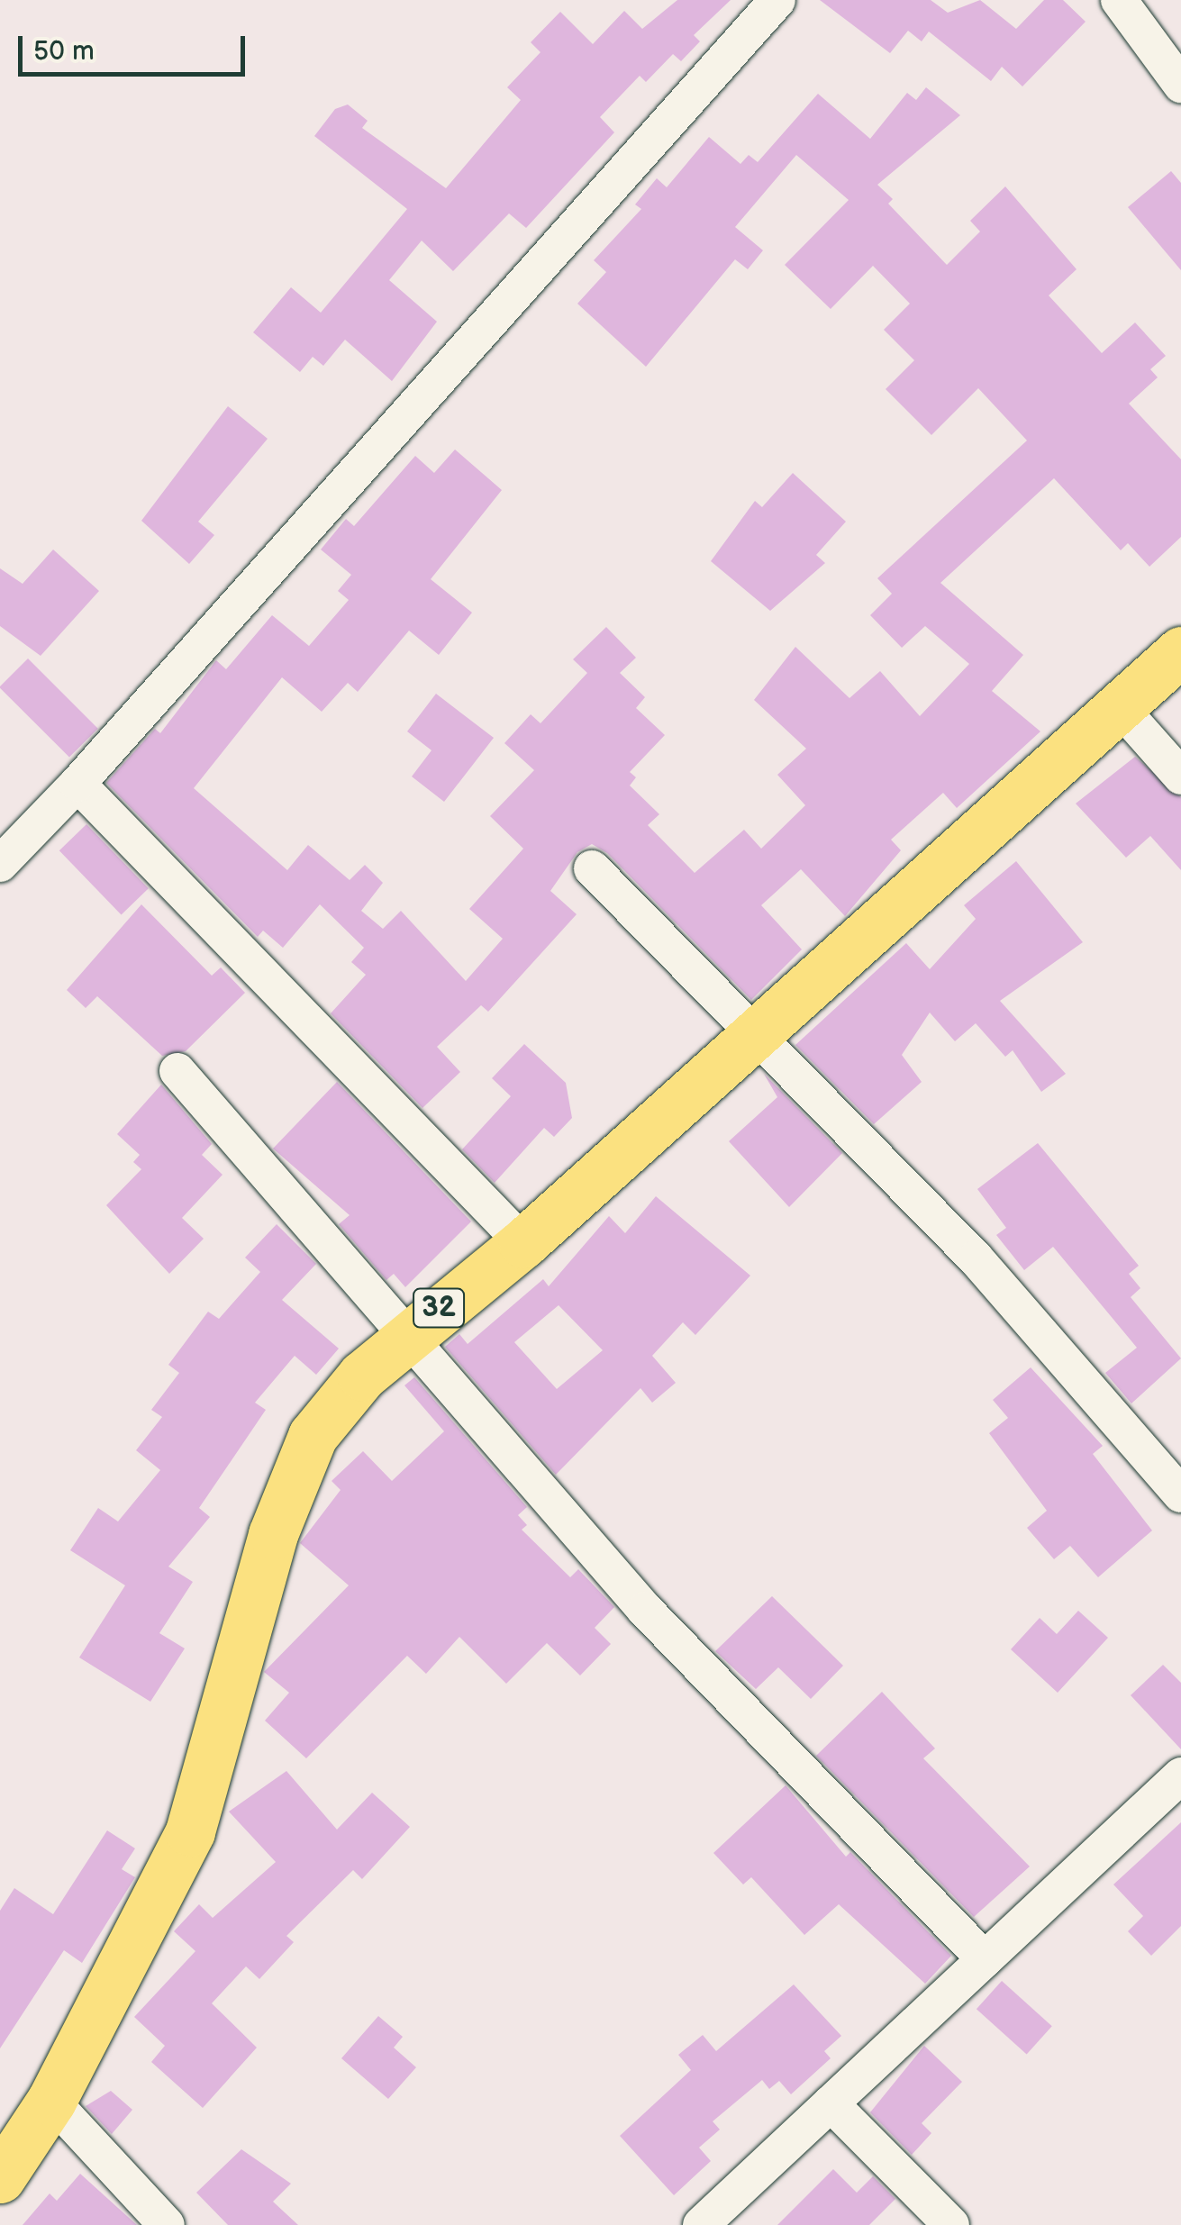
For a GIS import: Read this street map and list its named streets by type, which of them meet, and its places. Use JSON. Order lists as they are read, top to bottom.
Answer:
{
  "streets": {
    "highway": ["32"]
  },
  "scale_bar": "50 m"
}
